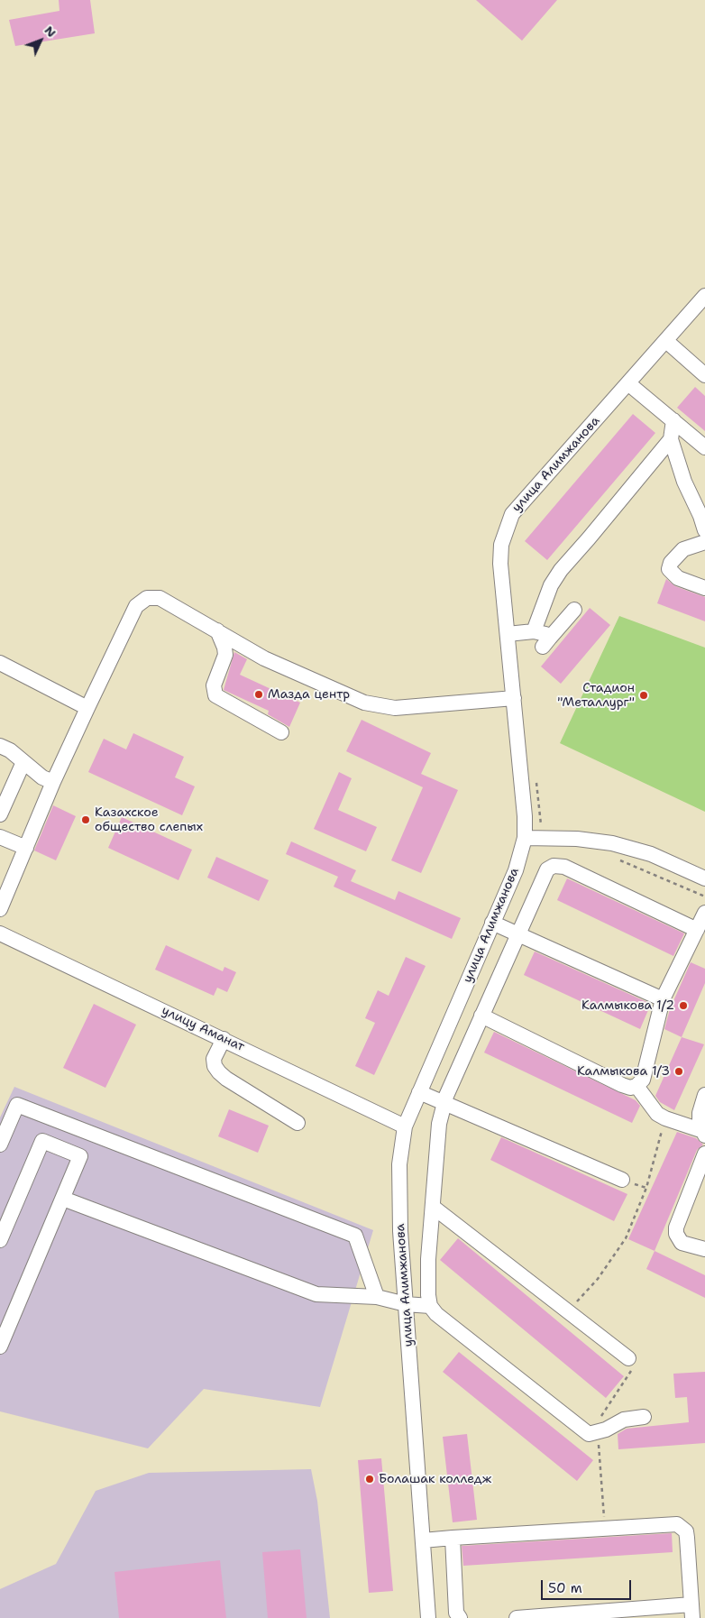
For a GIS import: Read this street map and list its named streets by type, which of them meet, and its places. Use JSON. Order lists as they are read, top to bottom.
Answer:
{
  "streets": {
    "street": ["улица Алимжанова", "улицу Аманат"]
  },
  "crossings": [
    ["улица Алимжанова", "улицу Аманат"]
  ],
  "places": [
    "Мазда центр",
    "Стадион \"Металлург\"",
    "Казахское общество слепых",
    "Калмыкова 1/2",
    "Калмыкова 1/3",
    "Болашак колледж"
  ],
  "scale_bar": "50 m",
  "north": "top right"
}
